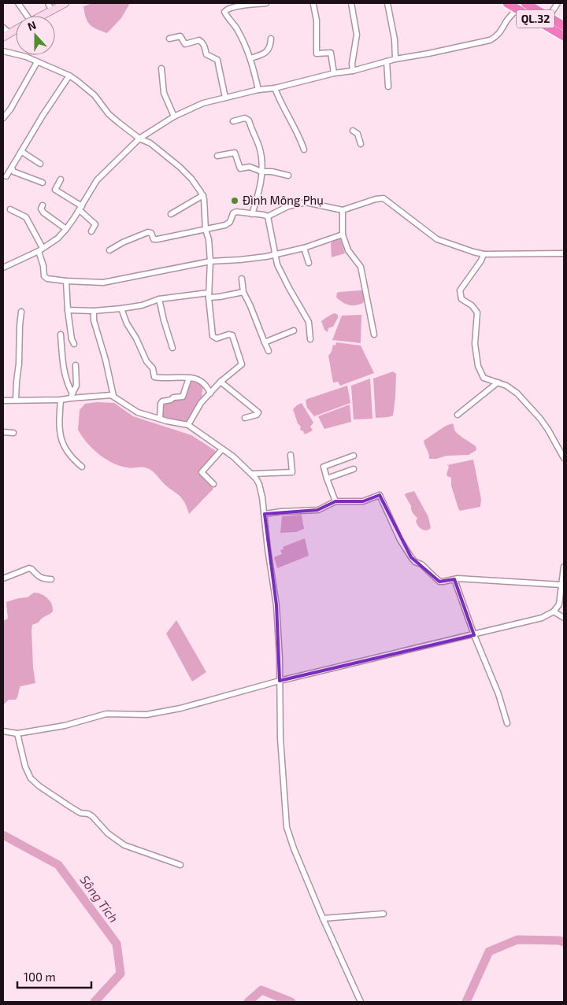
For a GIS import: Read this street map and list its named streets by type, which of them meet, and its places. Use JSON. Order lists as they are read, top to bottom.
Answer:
{
  "streets": {
    "highway": ["QL.32"]
  },
  "water": ["Sông Tích"],
  "places": ["Đình Mông Phụ"],
  "scale_bar": "100 m",
  "north": "top"
}
